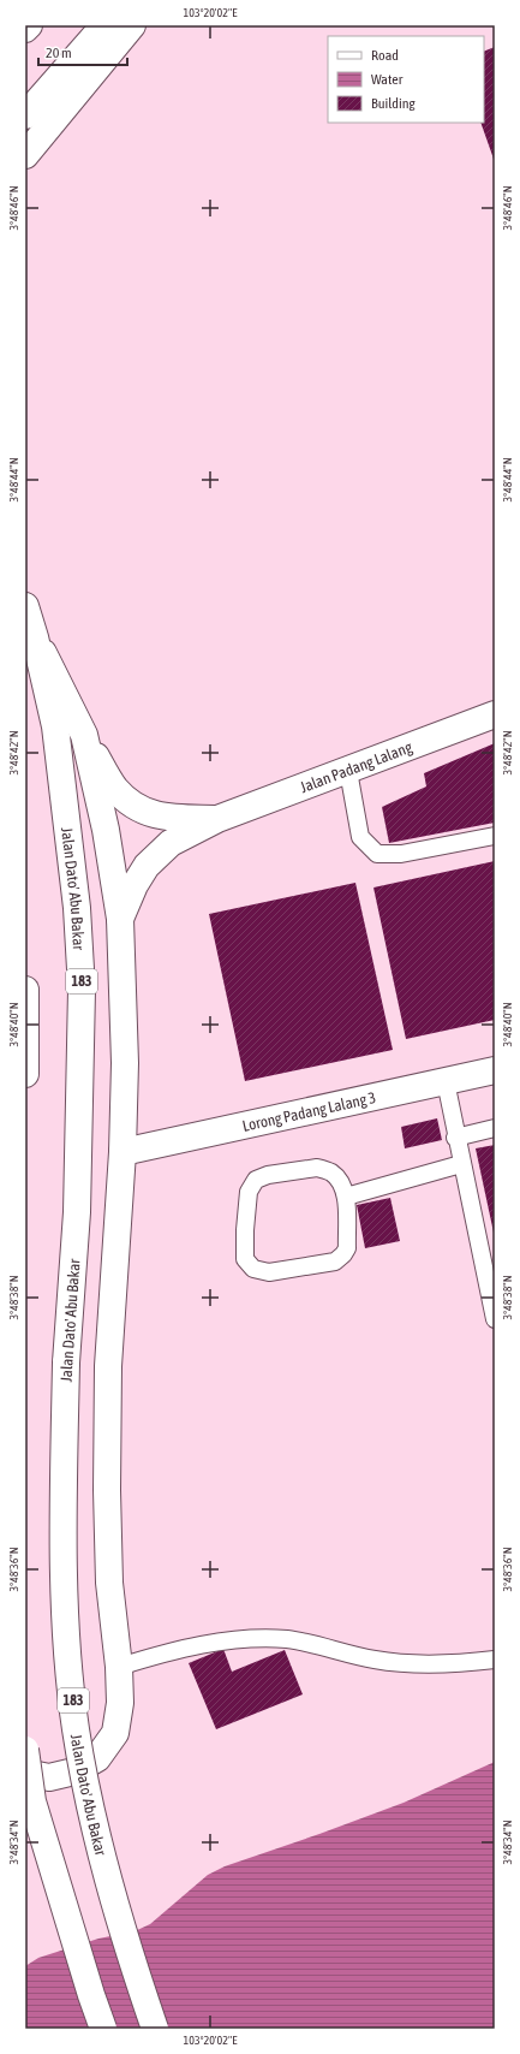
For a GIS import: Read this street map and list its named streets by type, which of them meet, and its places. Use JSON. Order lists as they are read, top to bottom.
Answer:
{
  "streets": {
    "main road": [
      "Jalan Padang Lalang",
      "Jalan Dato' Abu Bakar",
      "183",
      "Lorong Padang Lalang 3"
    ]
  },
  "legend": ["Road", "Water", "Building"],
  "scale_bar": "20 m",
  "coordinates": [
    "103°20'02\"E",
    "3°48'46\"N",
    "3°48'44\"N",
    "3°48'42\"N",
    "3°48'40\"N",
    "3°48'38\"N",
    "3°48'36\"N",
    "3°48'34\"N"
  ]
}
